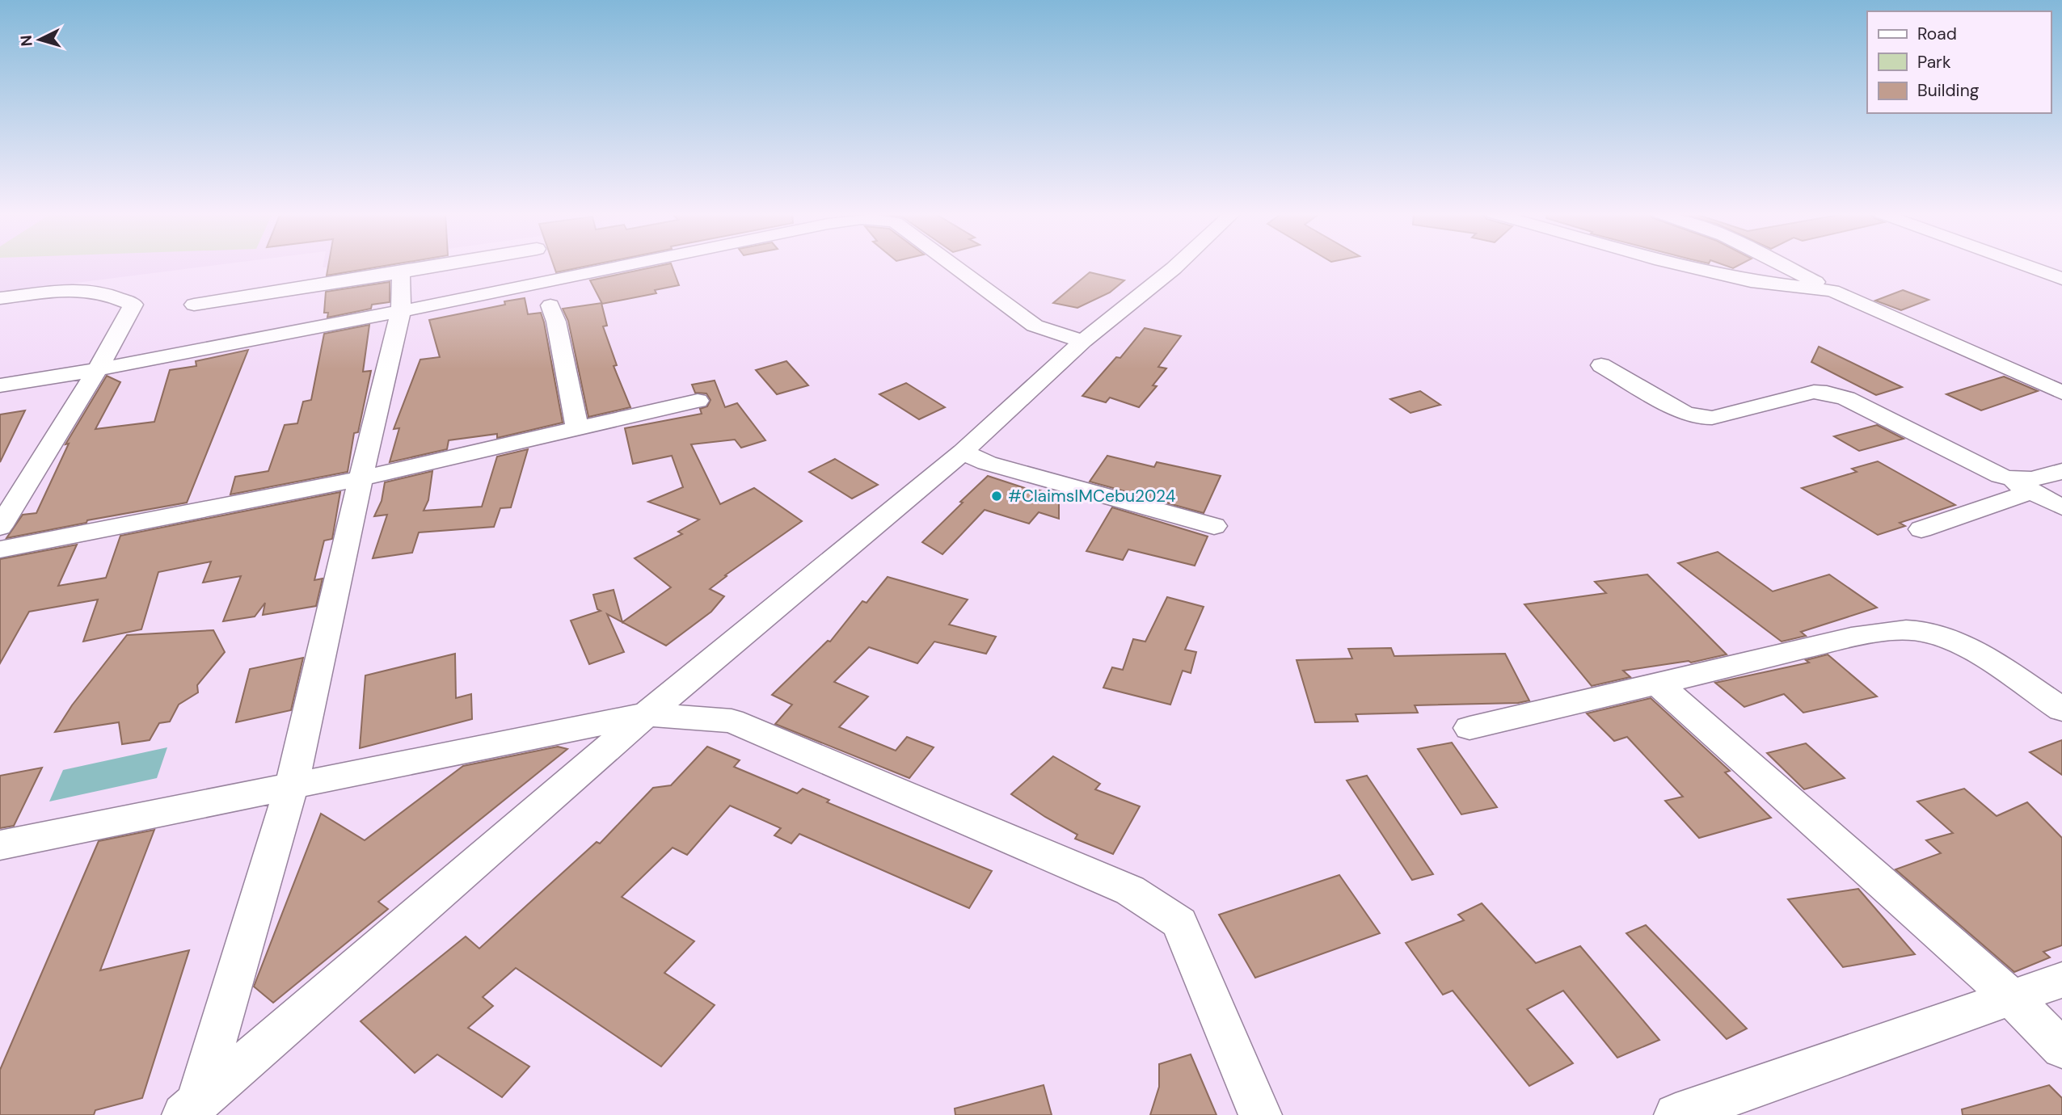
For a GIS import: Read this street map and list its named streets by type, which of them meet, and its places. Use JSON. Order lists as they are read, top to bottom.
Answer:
{
  "places": ["#ClaimsIMCebu2024"],
  "legend": ["Road", "Park", "Building"],
  "north": "left"
}
